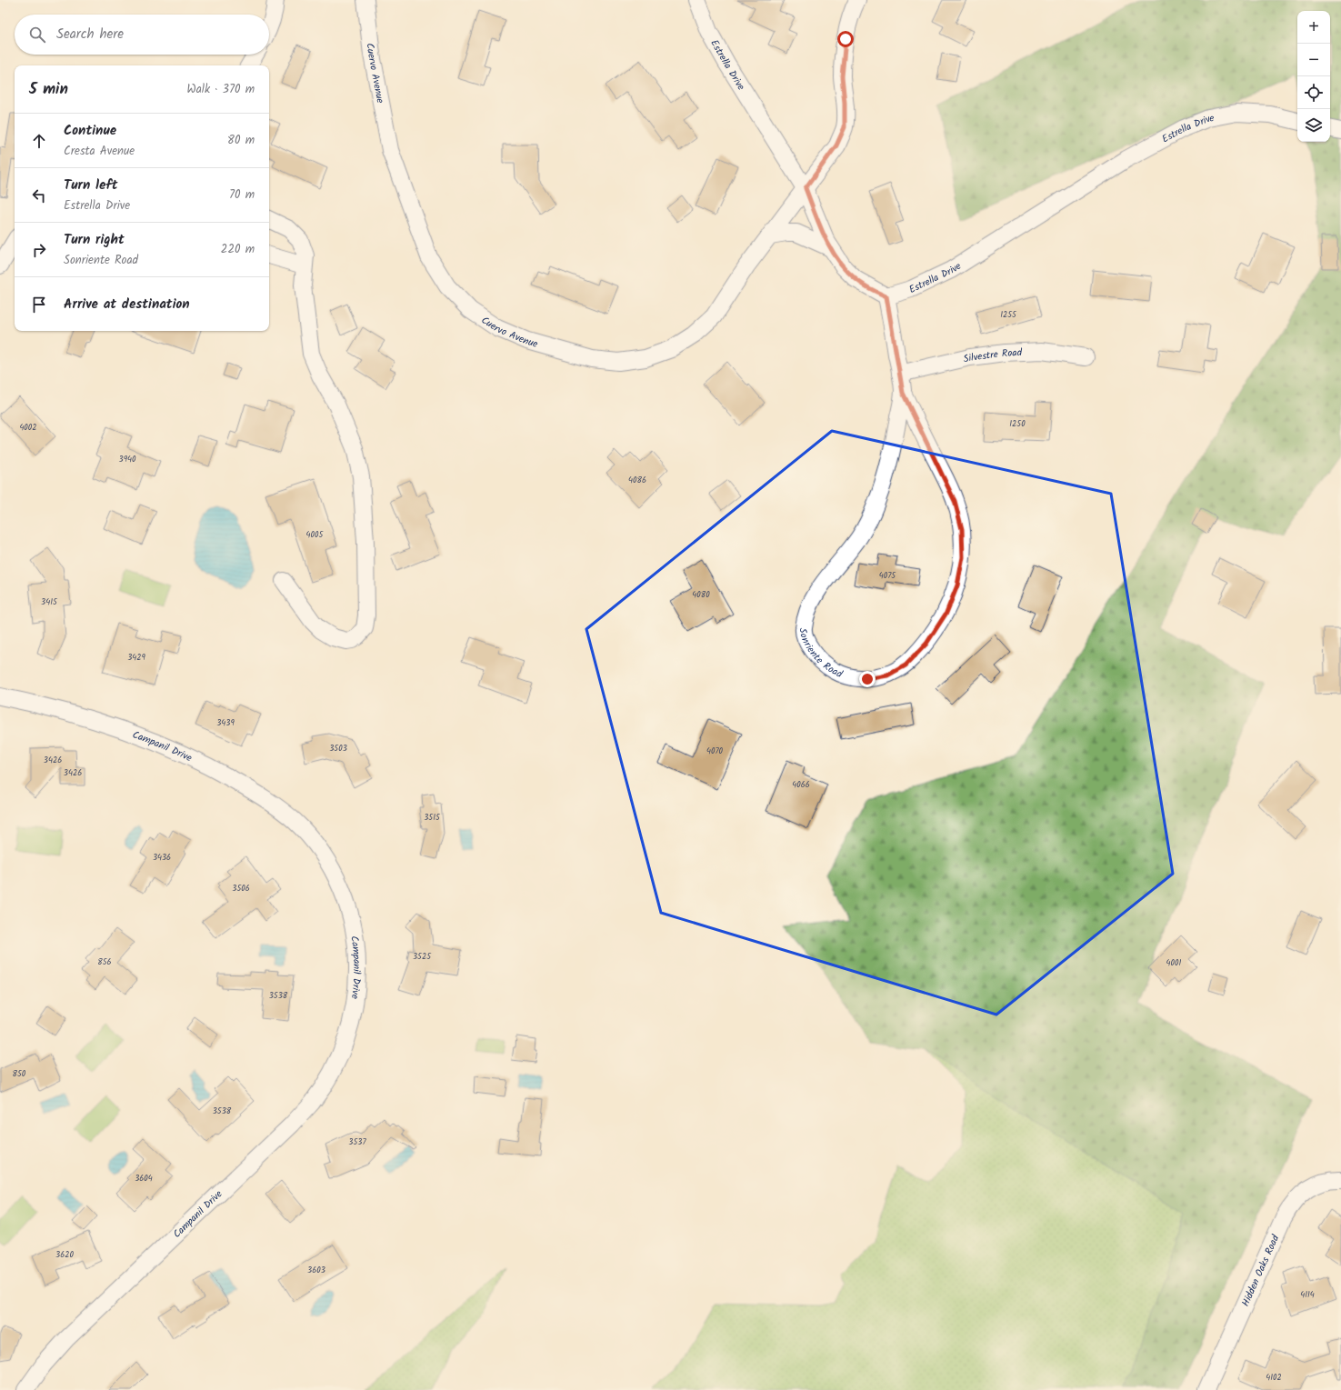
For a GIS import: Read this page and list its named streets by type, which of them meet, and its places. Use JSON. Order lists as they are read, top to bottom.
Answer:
{
  "streets": {
    "street": [
      "Estrella Drive",
      "Cuervo Avenue",
      "Silvestre Road",
      "Sonriente Road",
      "Campanil Drive",
      "Hidden Oaks Road"
    ]
  },
  "crossings": [
    ["Estrella Drive", "Cuervo Avenue"],
    ["Estrella Drive", "Sonriente Road"],
    ["Silvestre Road", "Sonriente Road"]
  ],
  "house_numbers": [
    "1255",
    "1250",
    "4002",
    "3940",
    "4086",
    "4005",
    "4075",
    "4080",
    "3415",
    "3429",
    "3439",
    "3503",
    "4070",
    "3426",
    "3426",
    "4066",
    "3515",
    "3436",
    "3506",
    "3525",
    "856",
    "4001",
    "3538",
    "850",
    "3538",
    "3537",
    "3604",
    "3620",
    "3603",
    "4114",
    "4102"
  ],
  "page": {
    "map_buttons": ["+", "−"],
    "search": "Search here",
    "heading": ["5 min", "Walk · 370 m"],
    "list": [
      ["Continue", "Cresta Avenue", "80 m"],
      ["Turn left", "Estrella Drive", "70 m"],
      ["Turn right", "Sonriente Road", "220 m"],
      "Arrive at destination"
    ]
  }
}
